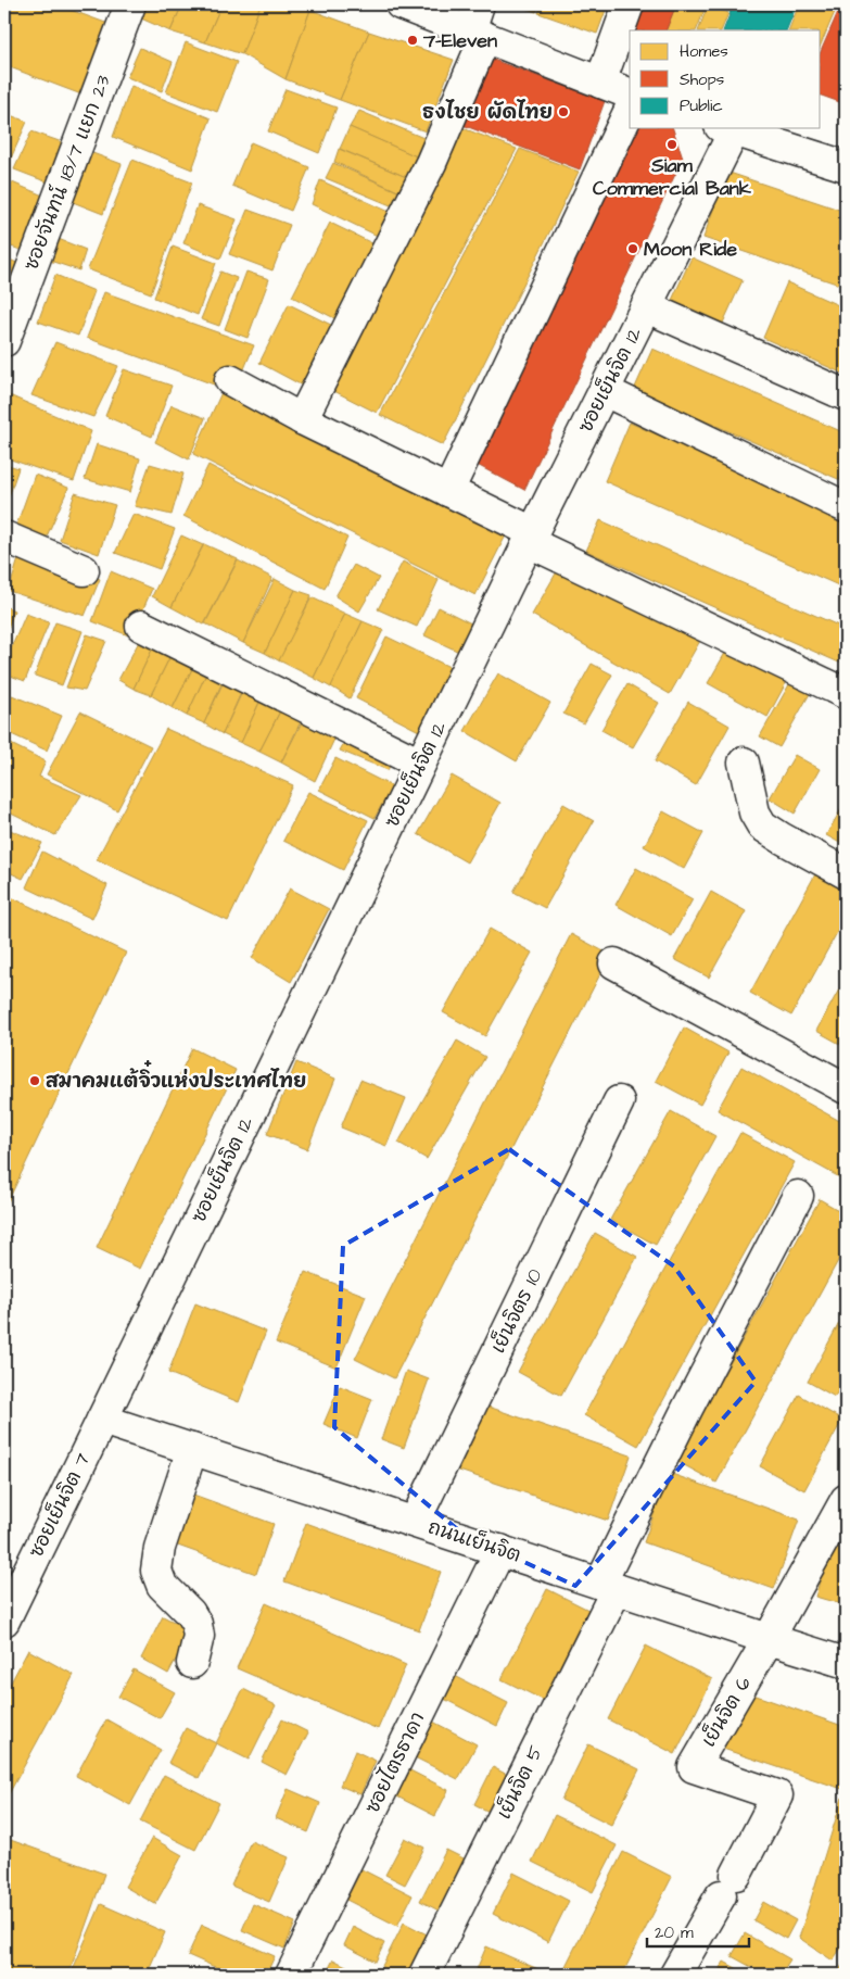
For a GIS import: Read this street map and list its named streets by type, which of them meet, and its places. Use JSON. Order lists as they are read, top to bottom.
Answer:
{
  "streets": {
    "street": [
      "ซอยจันทน์ 18/7 แยก 23",
      "ซอยเย็นจิต 12",
      "เย็นจิตร 10",
      "ซอยเย็นจิต 7",
      "ถนนเย็นจิต",
      "เย็นจิต 6",
      "ซอยไตรธาดา",
      "เย็นจิต 5"
    ]
  },
  "crossings": [
    ["ซอยเย็นจิต 12", "ซอยเย็นจิต 7"],
    ["ซอยเย็นจิต 12", "ถนนเย็นจิต"],
    ["เย็นจิตร 10", "ถนนเย็นจิต"],
    ["ซอยเย็นจิต 7", "ถนนเย็นจิต"],
    ["ถนนเย็นจิต", "เย็นจิต 6"],
    ["ถนนเย็นจิต", "ซอยไตรธาดา"],
    ["ถนนเย็นจิต", "เย็นจิต 5"]
  ],
  "places": [
    "7-Eleven",
    "ธงไชย ผัดไทย",
    "Siam Commercial Bank",
    "Moon Ride",
    "สมาคมแต้จิ๋วแห่งประเทศไทย"
  ],
  "legend": ["Homes", "Shops", "Public"],
  "scale_bar": "20 m"
}
